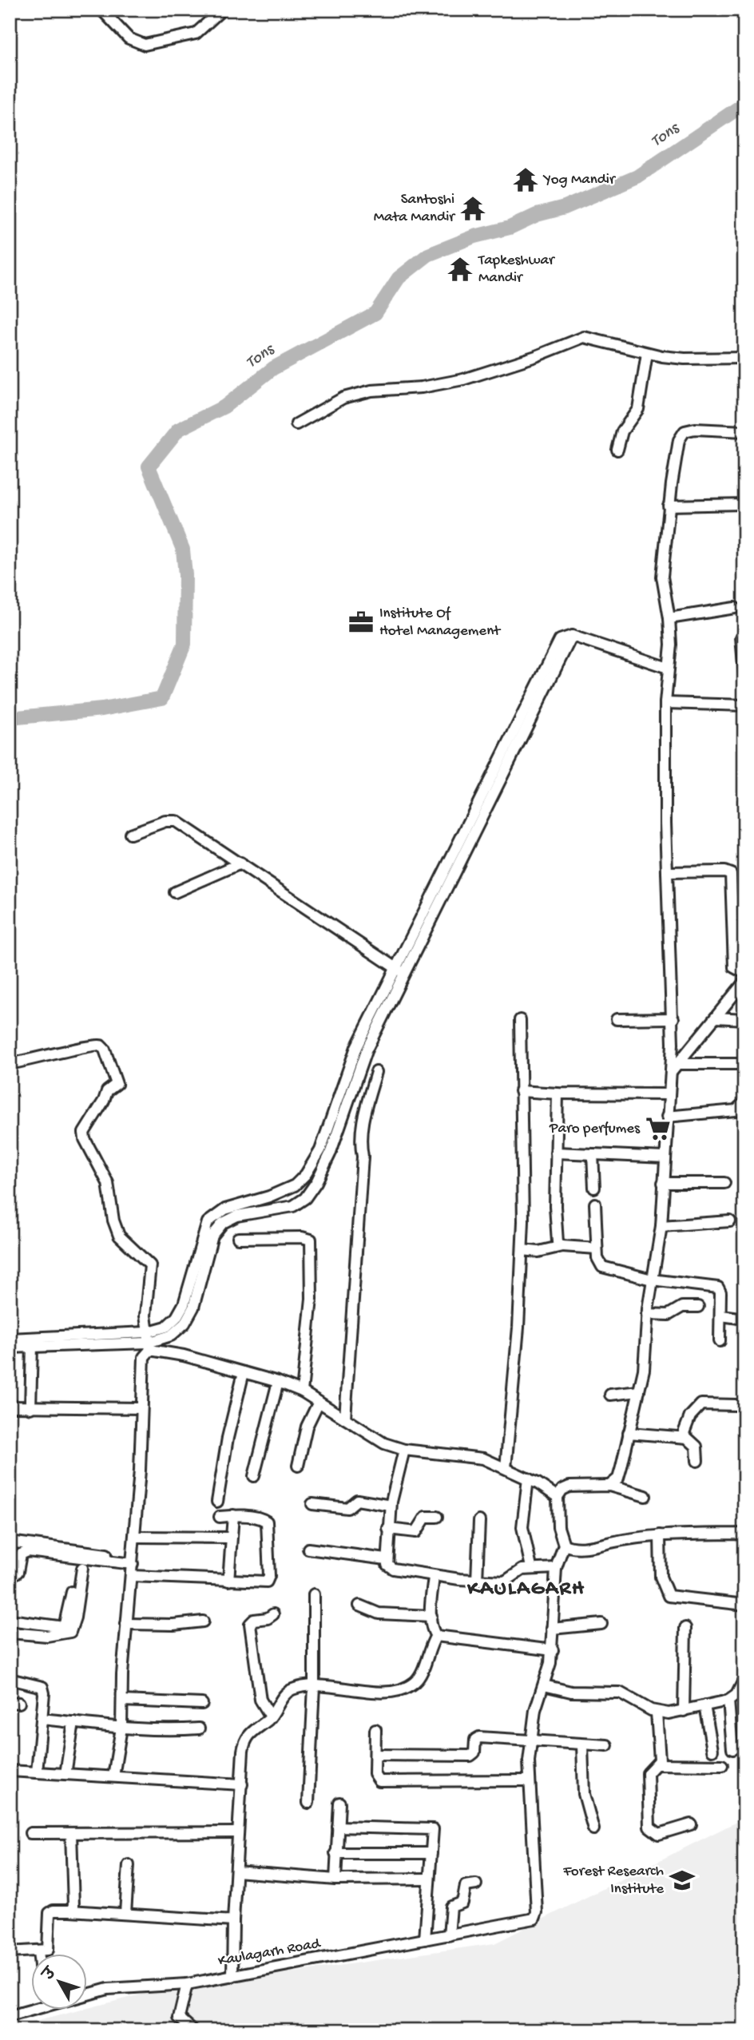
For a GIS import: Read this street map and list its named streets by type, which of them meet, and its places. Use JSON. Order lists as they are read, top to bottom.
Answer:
{
  "streets": {
    "street": ["Kaulagarh Road"]
  },
  "districts": ["KAULAGARH"],
  "water": ["Tons"],
  "places": {
    "temple": ["Yog Mandir", "Santoshi Mata Mandir", "Tapkeshwar Mandir"],
    "office": ["Institute Of Hotel Management"],
    "supermarket": ["Paro perfumes"],
    "school or university": ["Forest Research Institute"]
  },
  "north": "top left"
}
